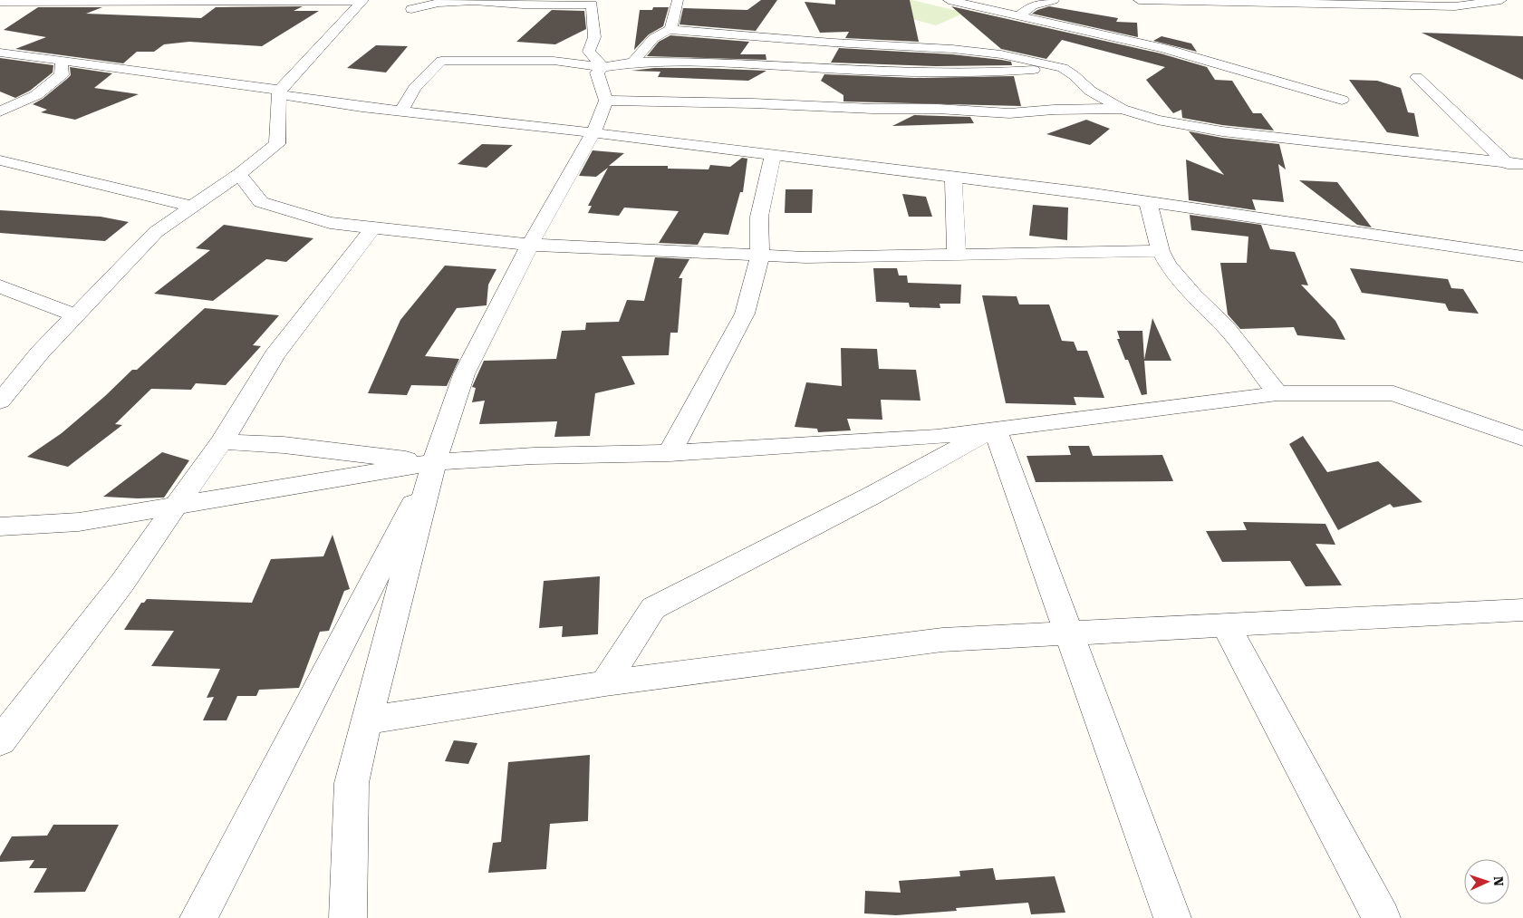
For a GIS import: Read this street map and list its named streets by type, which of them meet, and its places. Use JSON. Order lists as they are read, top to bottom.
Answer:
{
  "north": "right"
}
